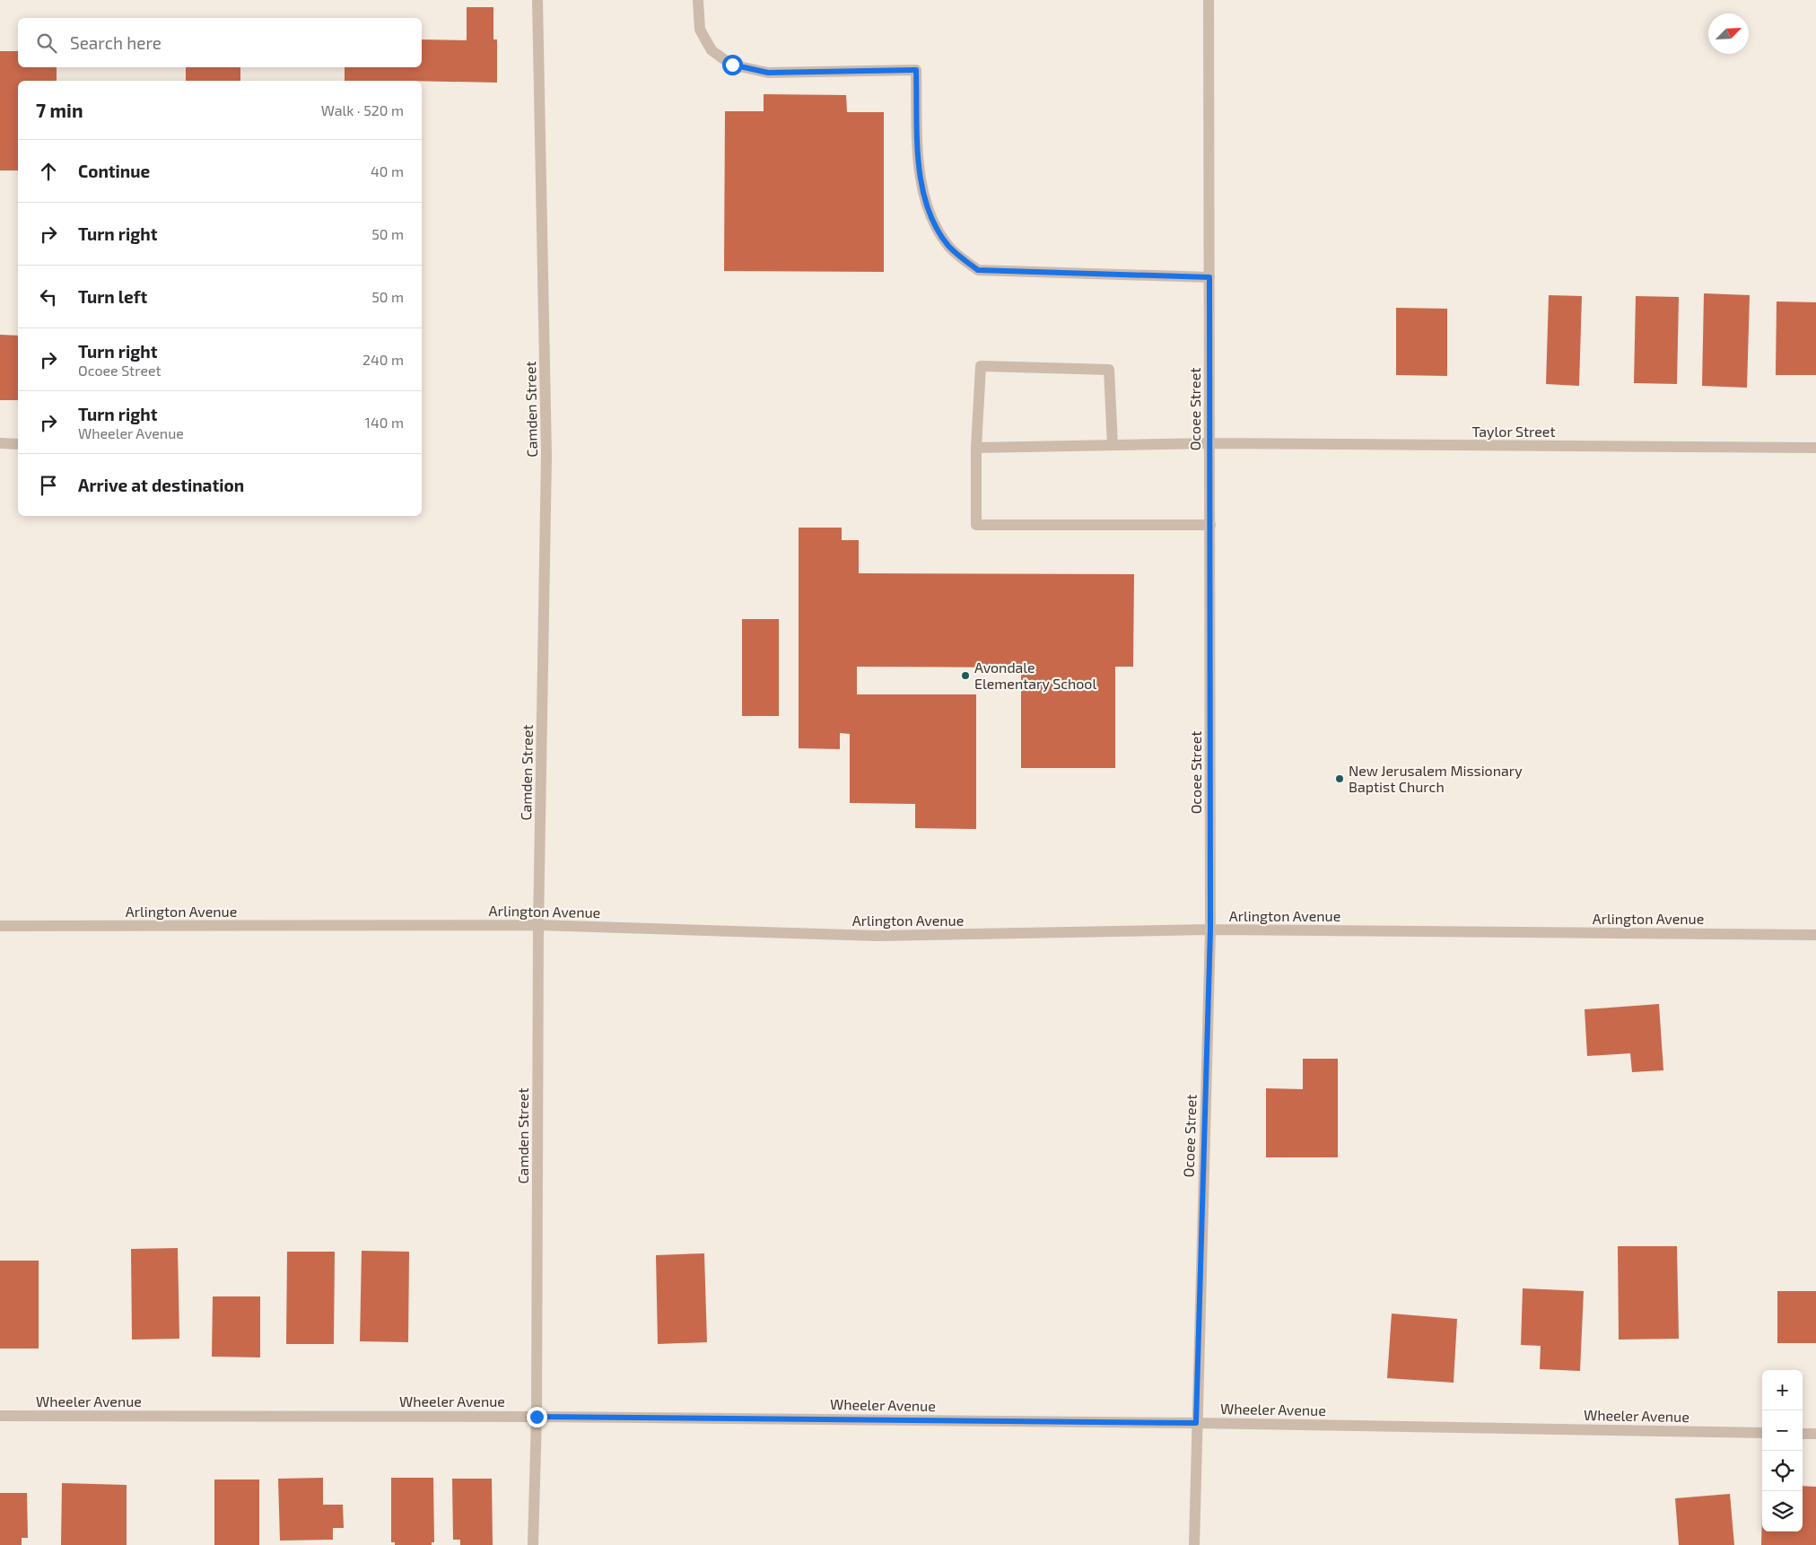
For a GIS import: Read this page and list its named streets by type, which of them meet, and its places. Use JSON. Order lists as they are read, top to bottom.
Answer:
{
  "streets": {
    "street": [
      "Camden Street",
      "Ocoee Street",
      "Taylor Street",
      "Arlington Avenue",
      "Wheeler Avenue"
    ]
  },
  "crossings": [
    ["Camden Street", "Arlington Avenue"],
    ["Camden Street", "Wheeler Avenue"],
    ["Ocoee Street", "Taylor Street"],
    ["Ocoee Street", "Arlington Avenue"],
    ["Ocoee Street", "Wheeler Avenue"]
  ],
  "places": ["Avondale Elementary School", "New Jerusalem Missionary Baptist Church"],
  "north": "top right",
  "page": {
    "search": "Search here",
    "heading": ["7 min", "Walk · 520 m"],
    "list": [
      ["Continue", "40 m"],
      ["Turn right", "50 m"],
      ["Turn left", "50 m"],
      ["Turn right", "Ocoee Street", "240 m"],
      ["Turn right", "Wheeler Avenue", "140 m"],
      "Arrive at destination"
    ],
    "map_buttons": ["+", "−"]
  }
}
